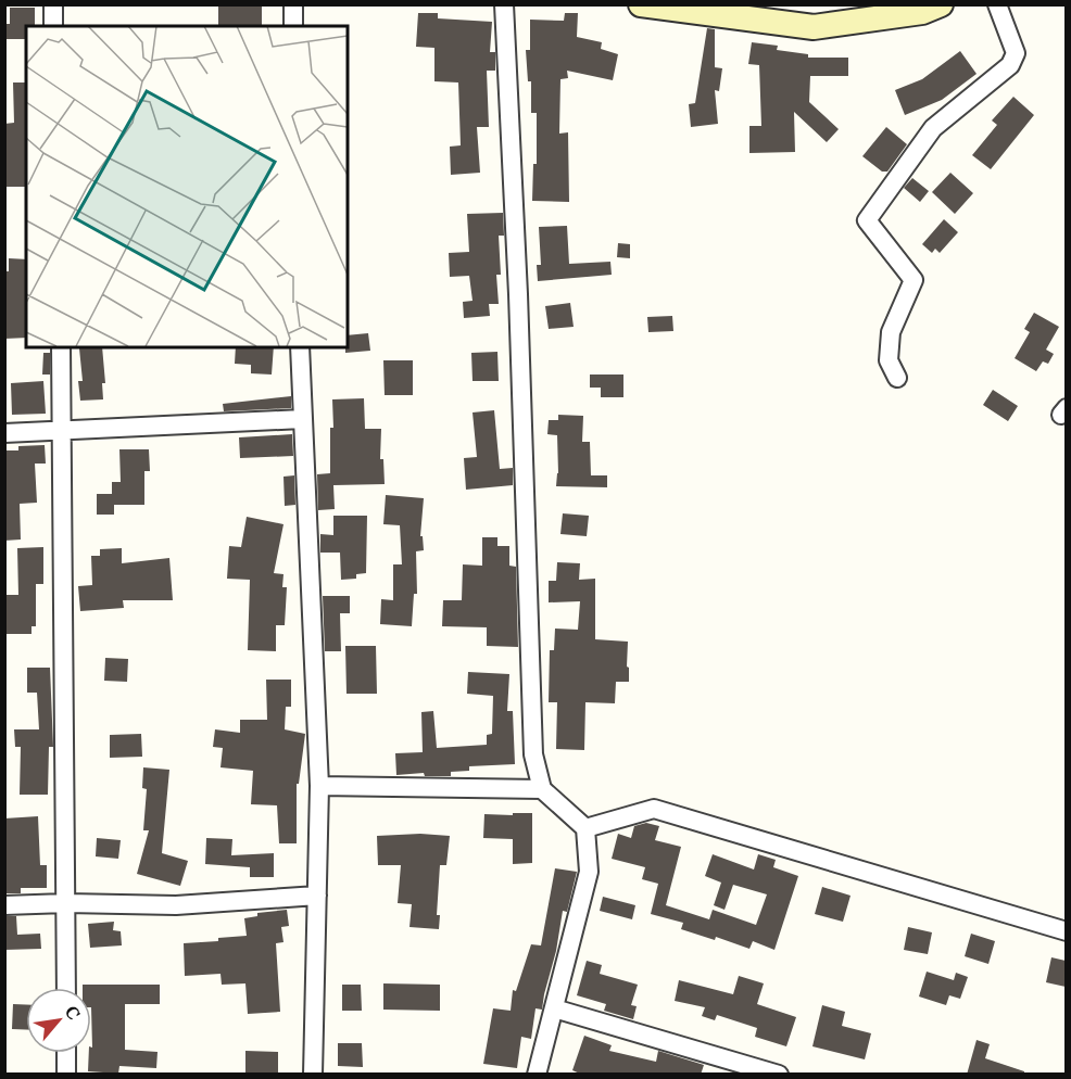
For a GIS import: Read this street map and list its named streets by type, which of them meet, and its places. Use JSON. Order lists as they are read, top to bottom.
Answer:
{
  "north": "top right"
}
